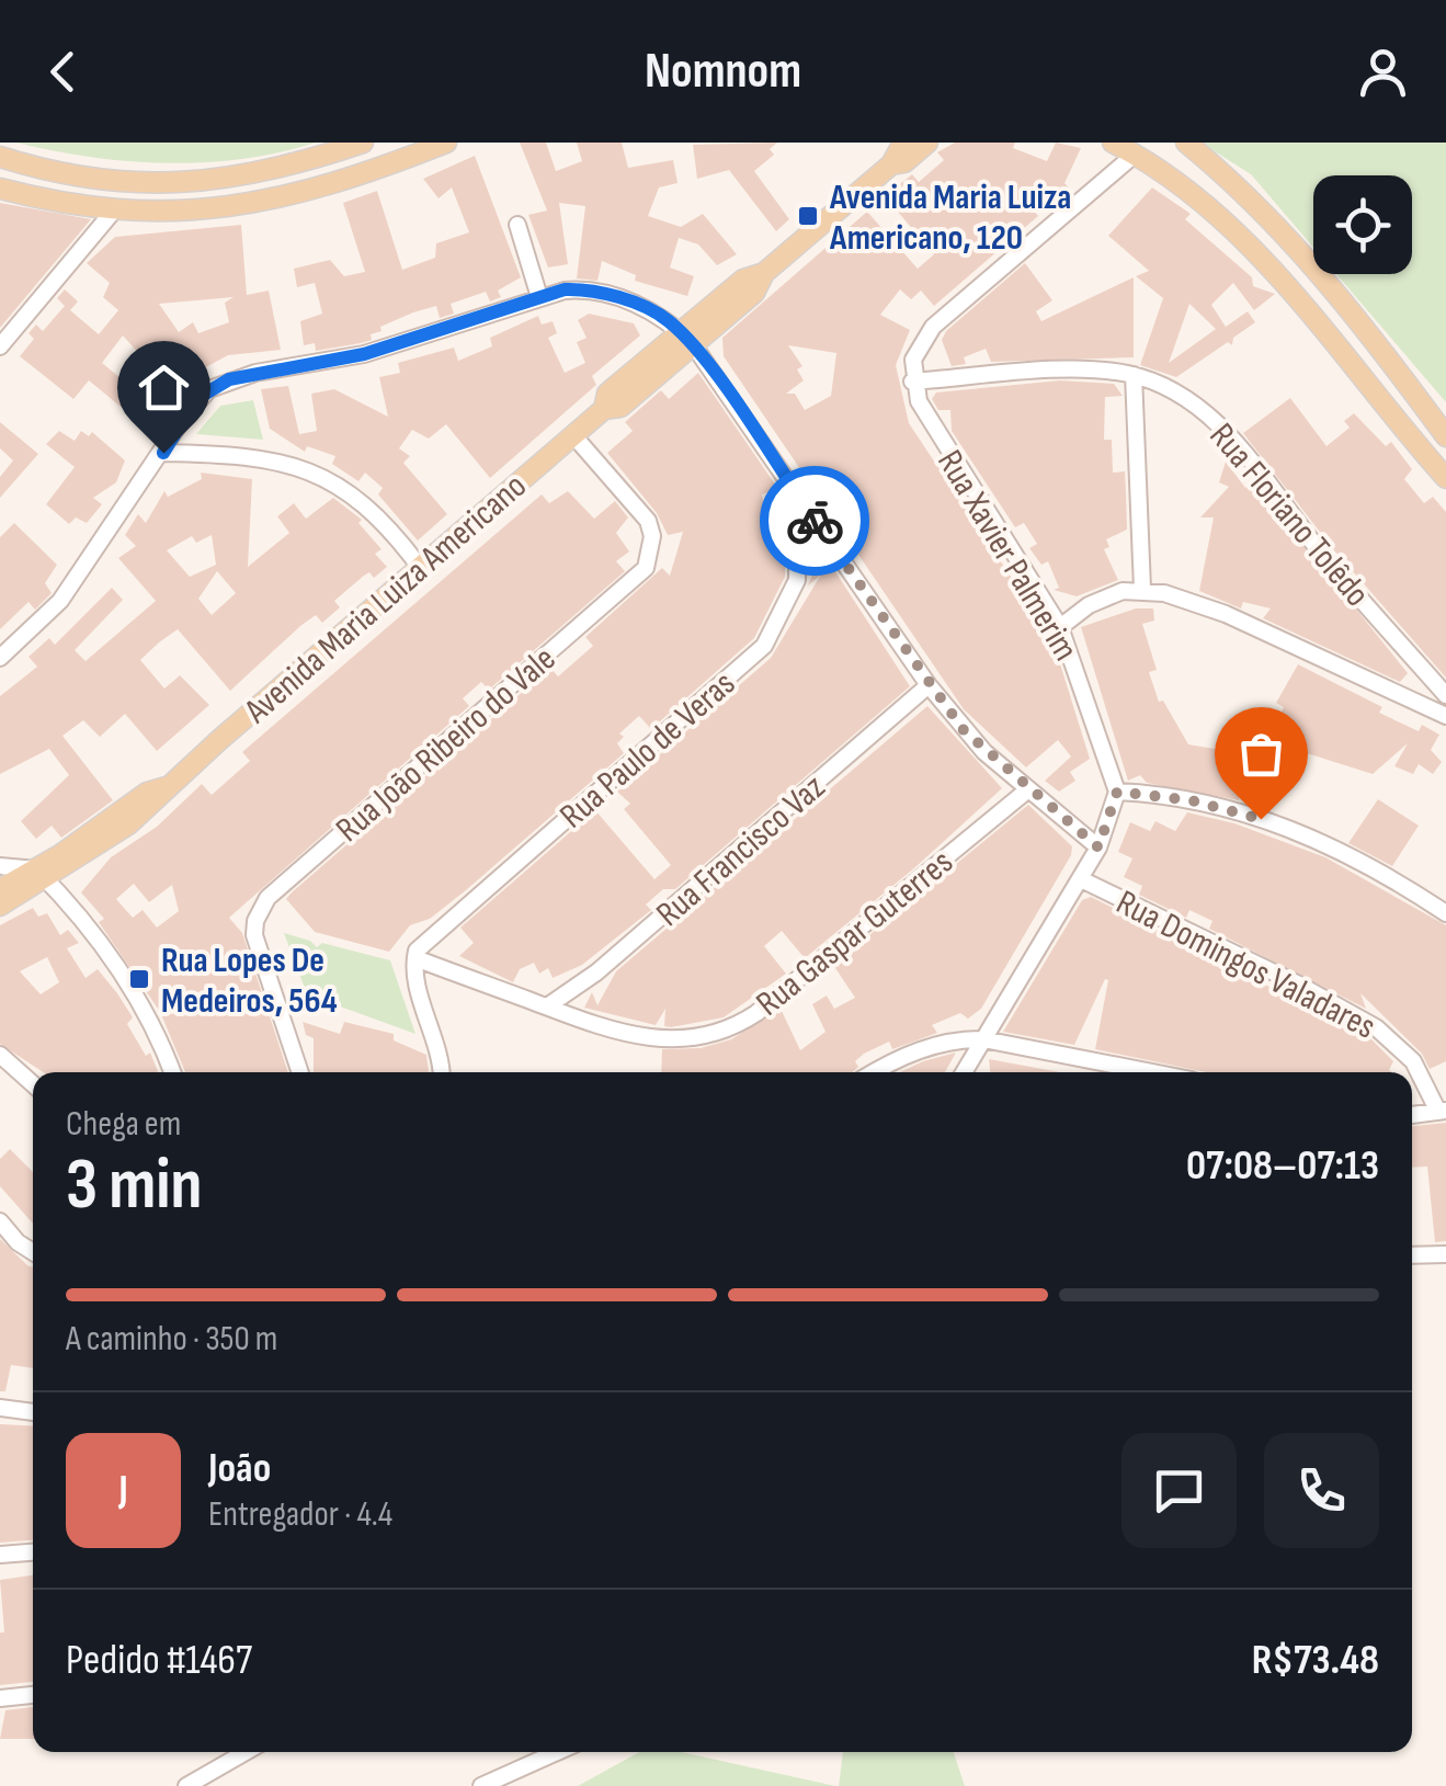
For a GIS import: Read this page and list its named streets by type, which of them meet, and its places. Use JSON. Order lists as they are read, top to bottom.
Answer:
{
  "streets": {
    "main road": ["Avenida Maria Luiza Americano"],
    "street": [
      "Rua Floriano Tolêdo",
      "Rua Xavier Palmerim",
      "Rua João Ribeiro do Vale",
      "Rua Paulo de Veras",
      "Rua Francisco Vaz",
      "Rua Gaspar Guterres",
      "Rua Domingos Valadares"
    ]
  },
  "crossings": [
    ["Rua Floriano Tolêdo", "Rua Xavier Palmerim"],
    ["Avenida Maria Luiza Americano", "Rua João Ribeiro do Vale"],
    ["Rua Paulo de Veras", "Rua Gaspar Guterres"],
    ["Rua Francisco Vaz", "Rua Gaspar Guterres"]
  ],
  "places": {
    "transit": ["Avenida Maria Luiza Americano, 120", "Rua Lopes De Medeiros, 564"]
  },
  "page": {
    "header": "Nomnom",
    "heading": ["3 min", "Chega em", "07:08–07:13"],
    "panel": [
      "João",
      "Entregador · 4.4",
      "Pedido #1467",
      "R$73.48"
    ],
    "bar": "A caminho · 350 m",
    "round": "J"
  }
}
